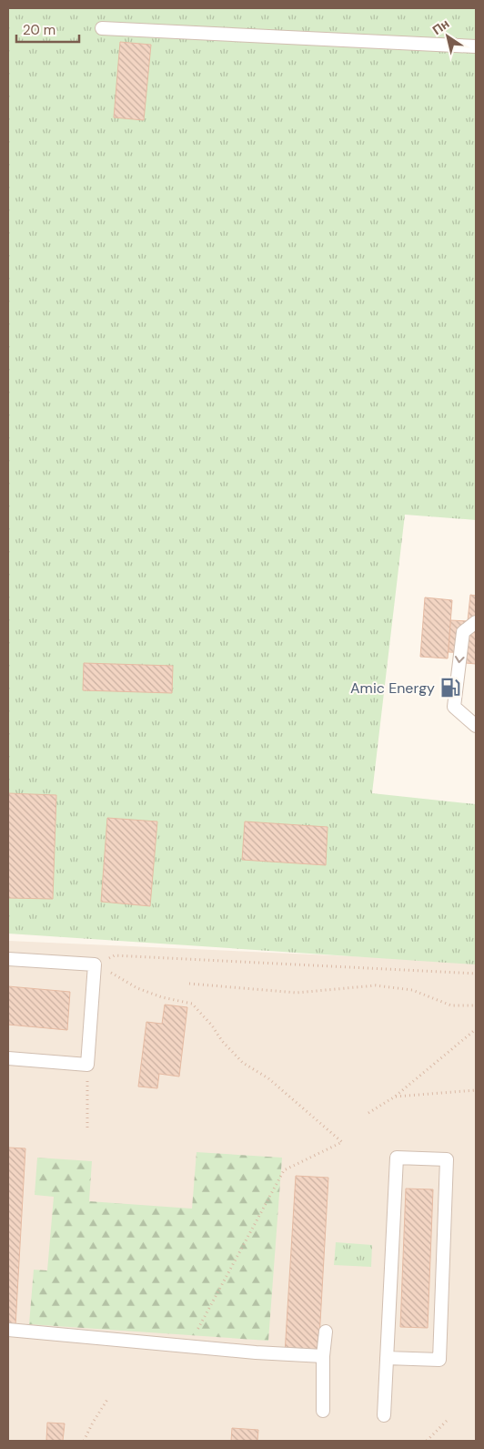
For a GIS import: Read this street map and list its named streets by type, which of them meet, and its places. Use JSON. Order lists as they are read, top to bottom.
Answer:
{
  "places": {
    "fuel station": ["Amic Energy"]
  },
  "scale_bar": "20 m",
  "north": "top left"
}
